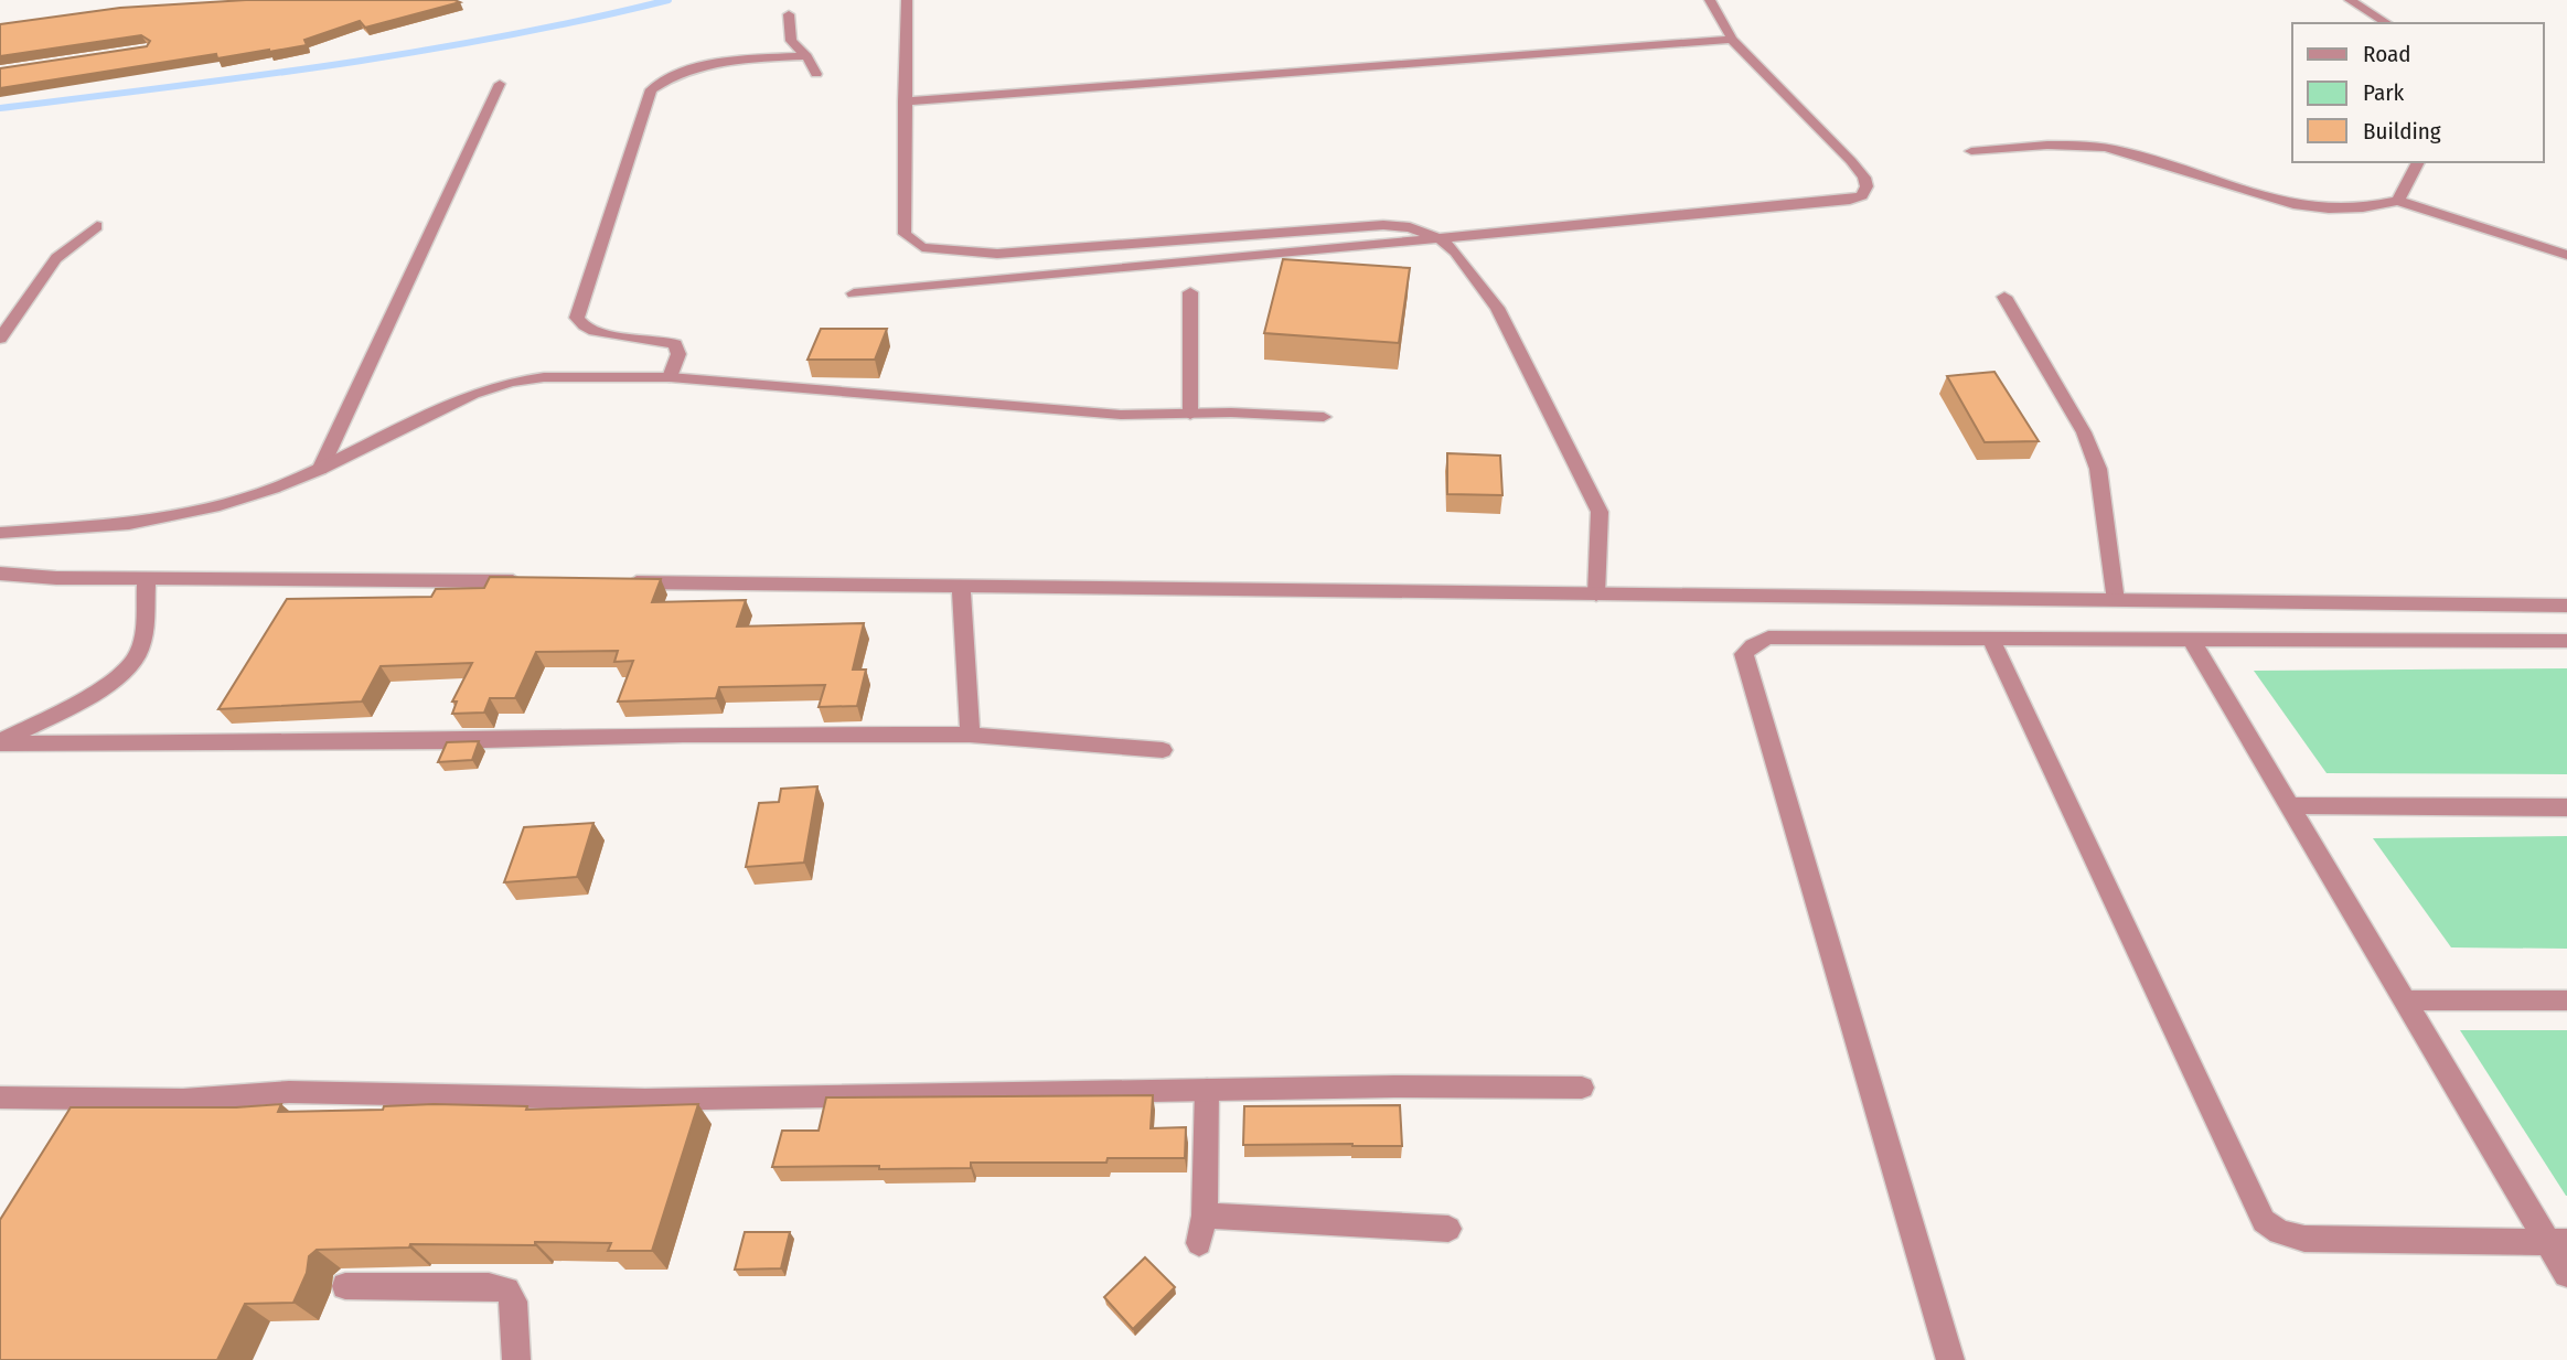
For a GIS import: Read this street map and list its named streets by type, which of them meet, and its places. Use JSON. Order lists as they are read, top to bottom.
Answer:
{
  "legend": ["Road", "Park", "Building"]
}
